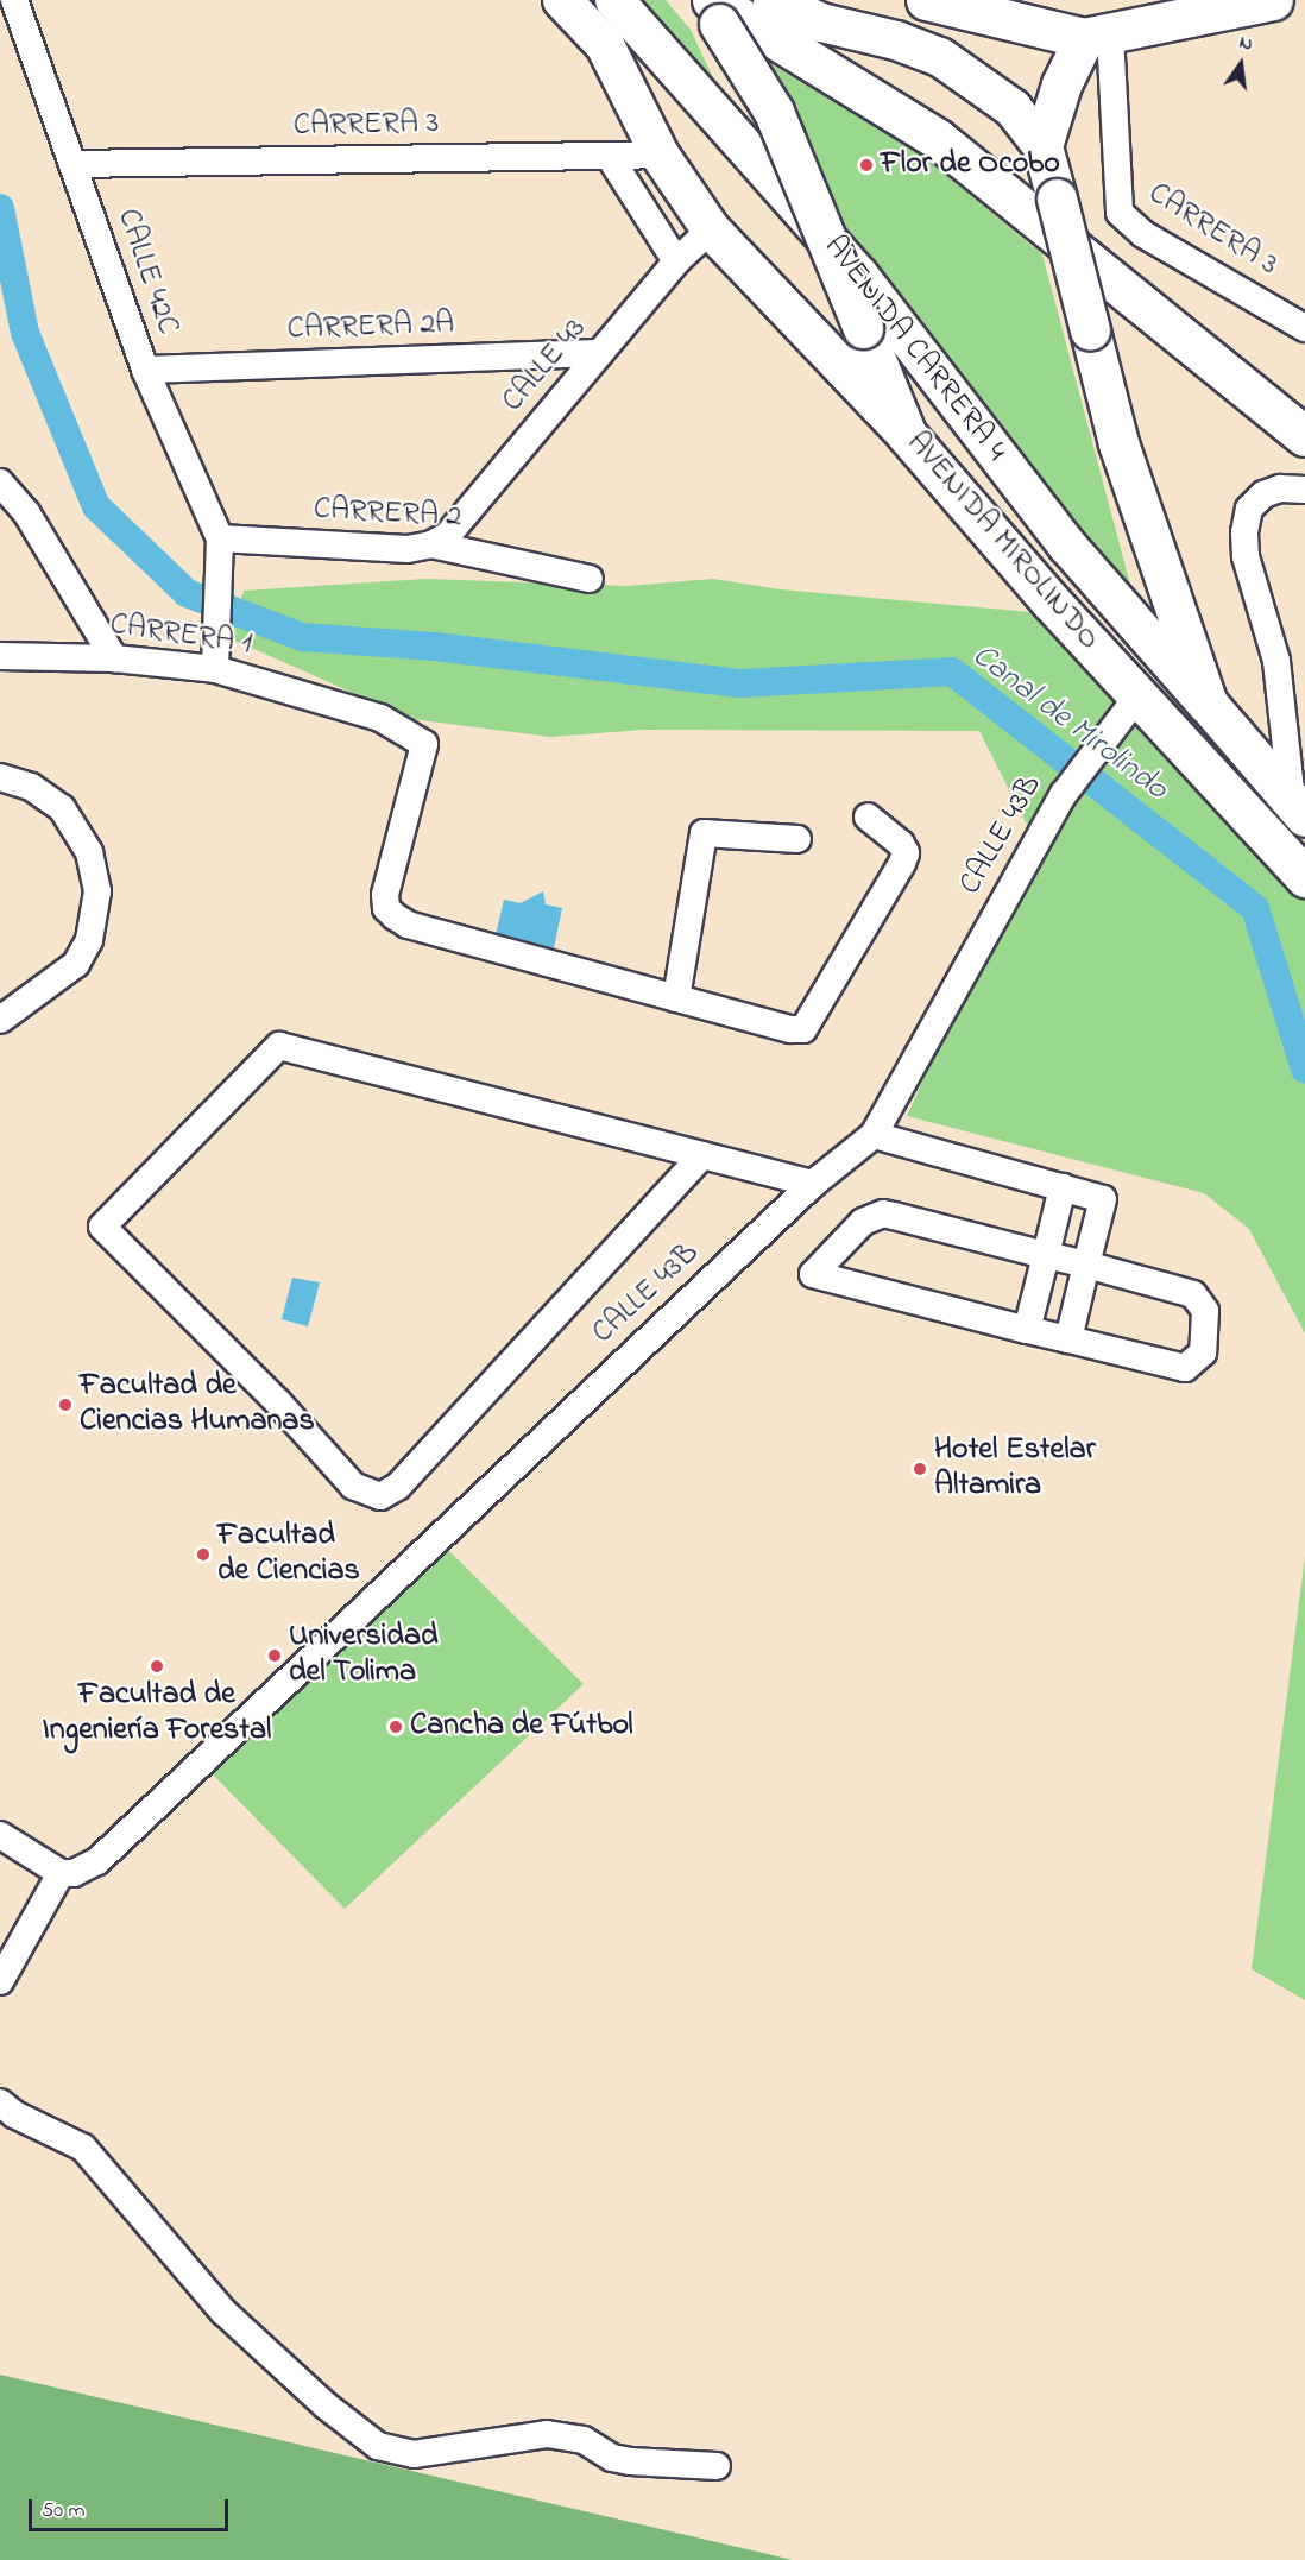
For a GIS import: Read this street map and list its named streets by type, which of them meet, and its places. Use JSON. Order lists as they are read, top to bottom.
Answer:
{
  "streets": {
    "main road": ["AVENIDA CARRERA 4", "AVENIDA MIROLINDO"],
    "street": [
      "CARRERA 3",
      "CALLE 42C",
      "CARRERA 2A",
      "CALLE 43",
      "CARRERA 2",
      "CARRERA 1",
      "CALLE 43B"
    ]
  },
  "crossings": [
    ["CARRERA 3", "CALLE 42C"],
    ["CARRERA 3", "AVENIDA CARRERA 4"],
    ["CALLE 42C", "CARRERA 2A"],
    ["CALLE 42C", "CARRERA 2"],
    ["CARRERA 2A", "CALLE 43"],
    ["AVENIDA CARRERA 4", "CALLE 43"],
    ["AVENIDA CARRERA 4", "AVENIDA MIROLINDO"],
    ["CALLE 43", "CARRERA 2"],
    ["AVENIDA MIROLINDO", "CALLE 43B"]
  ],
  "water": ["Canal de Mirolindo"],
  "places": [
    "Flor de Ocobo",
    "Facultad de Ciencias Humanas",
    "Hotel Estelar Altamira",
    "Facultad de Ciencias",
    "Universidad del Tolima",
    "Facultad de Ingeniería Forestal",
    "Cancha de Fútbol"
  ],
  "scale_bar": "50 m",
  "north": "top"
}
